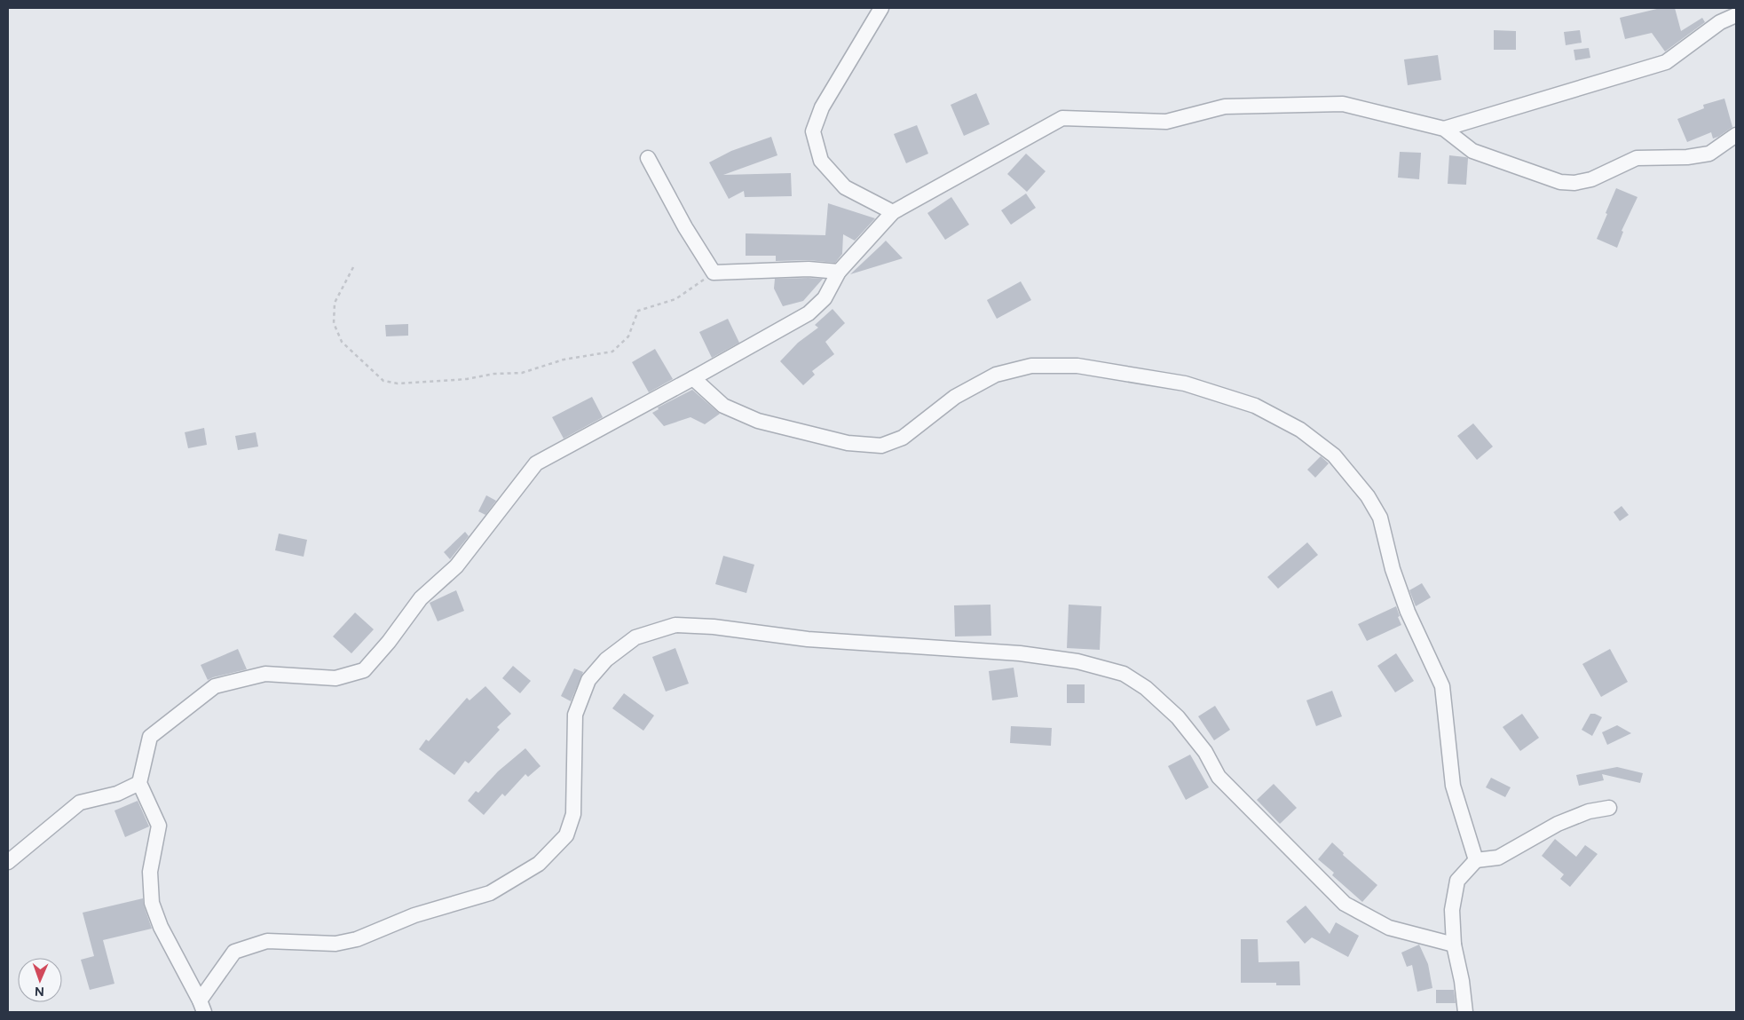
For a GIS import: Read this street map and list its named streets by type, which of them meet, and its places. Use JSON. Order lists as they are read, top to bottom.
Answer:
{
  "north": "bottom"
}
